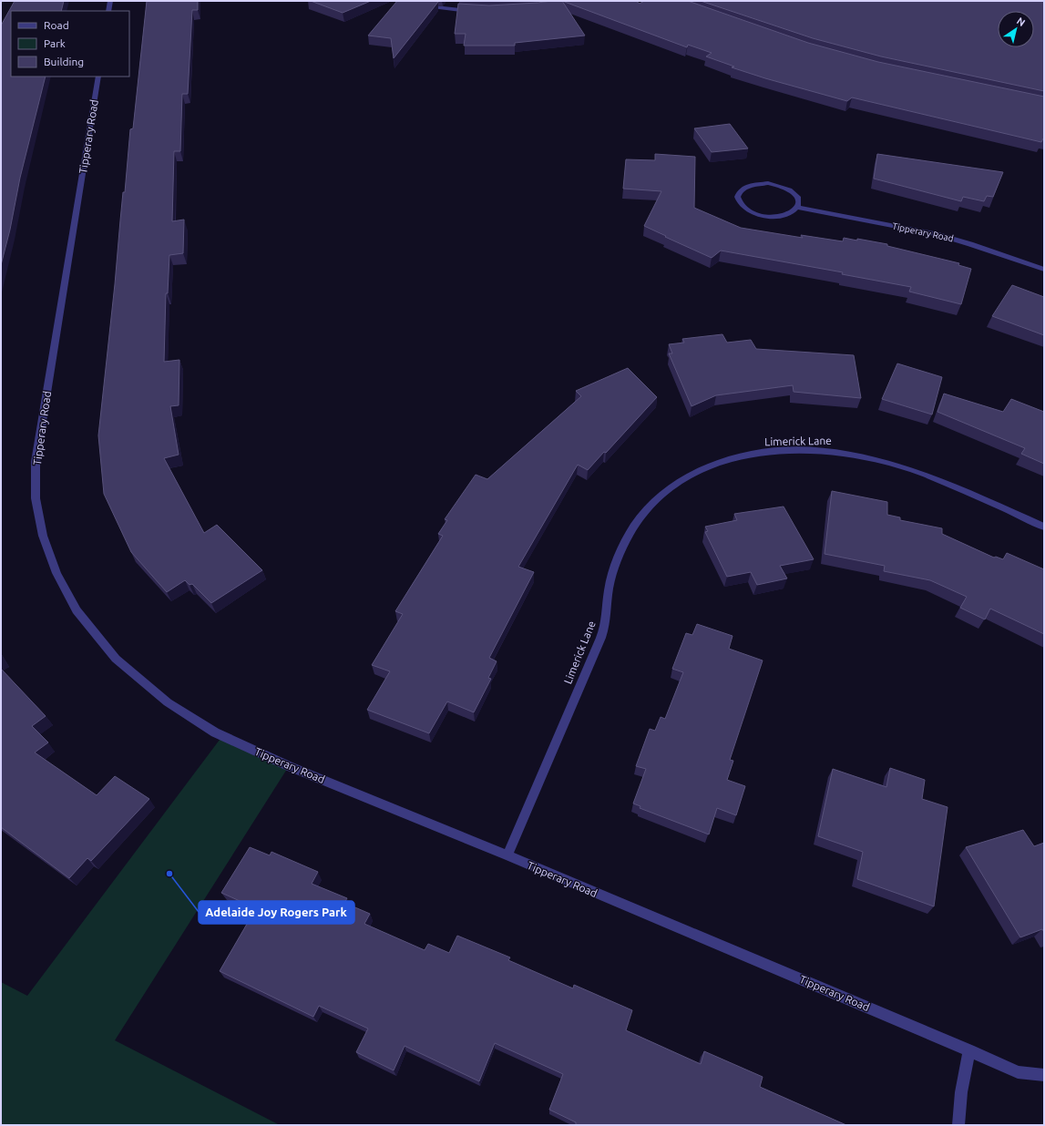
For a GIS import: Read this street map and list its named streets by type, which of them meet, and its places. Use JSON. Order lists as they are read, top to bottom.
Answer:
{
  "streets": {
    "street": ["Tipperary Road", "Limerick Lane"]
  },
  "crossings": [
    ["Tipperary Road", "Limerick Lane"]
  ],
  "places": ["Adelaide Joy Rogers Park"],
  "legend": ["Road", "Park", "Building"],
  "north": "top right"
}
